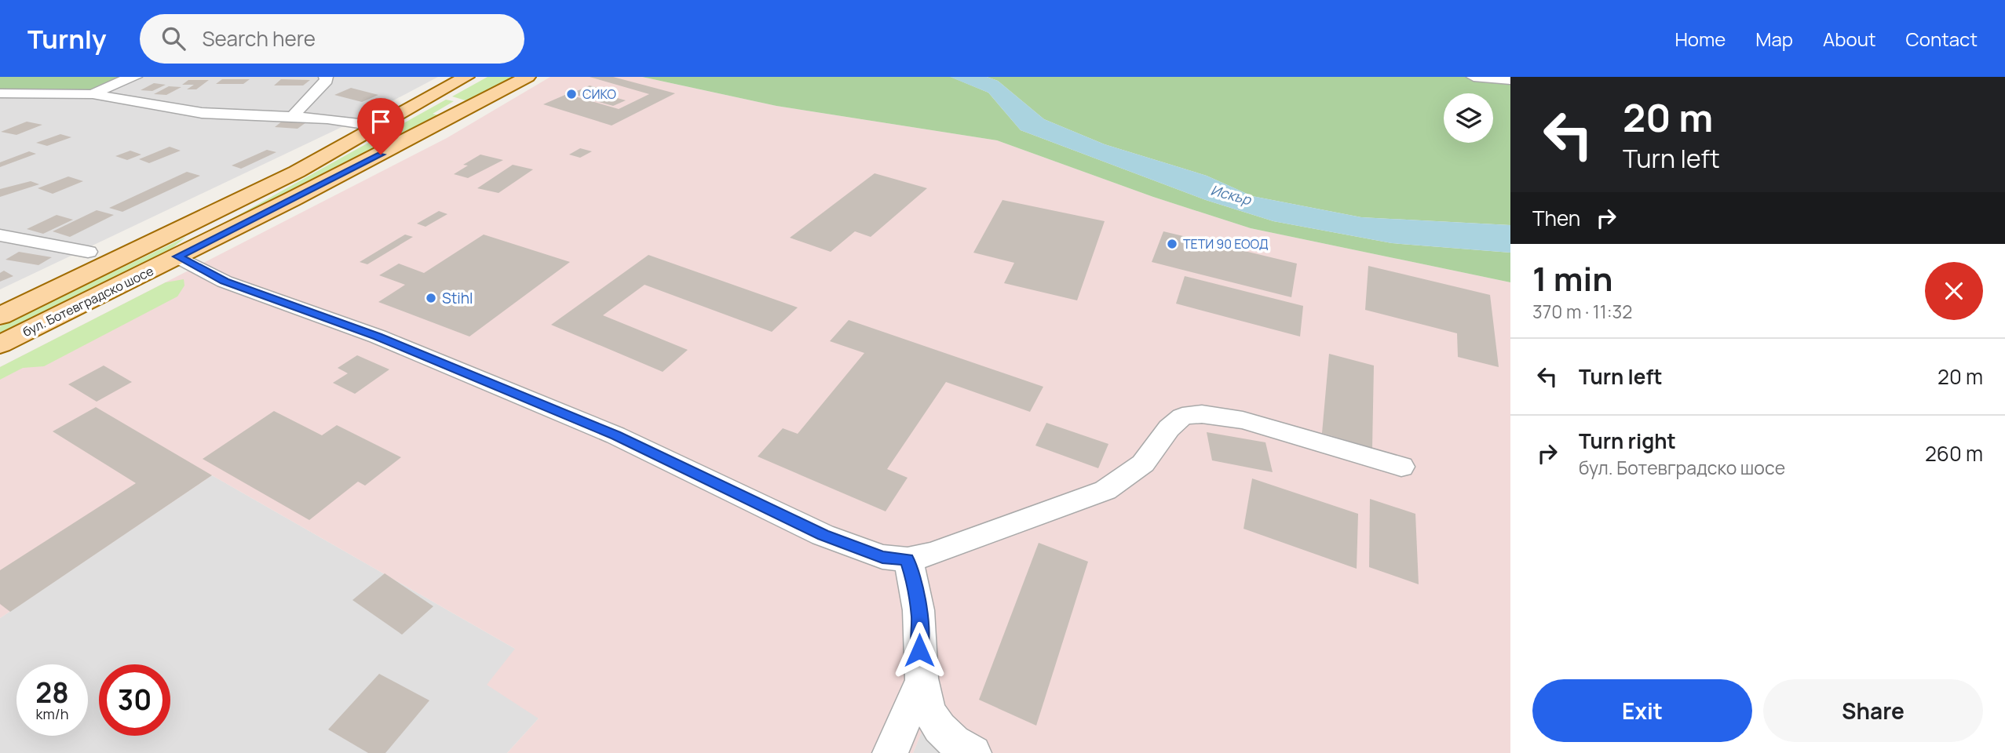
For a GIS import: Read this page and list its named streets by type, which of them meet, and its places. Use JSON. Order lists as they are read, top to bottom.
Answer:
{
  "streets": {
    "main road": ["бул. Ботевградско шосе"]
  },
  "water": ["Искър"],
  "places": ["СИКО", "ТЕТИ 90 ЕООД", "Stihl"],
  "page": {
    "header": "Turnly",
    "search": "Search here",
    "nav": [
      "Home",
      "Map",
      "About",
      "Contact"
    ],
    "turn": ["20 m", "Turn left"],
    "then": "Then",
    "heading": ["1 min", "370 m · 11:32"],
    "list": [
      {
        "name": "Turn left",
        "value": "20 m"
      },
      {
        "name": "Turn right",
        "note": "бул. Ботевградско шосе",
        "value": "260 m"
      }
    ],
    "speed": "28 km/h",
    "limit": "30",
    "buttons": ["Exit", "Share"]
  }
}
